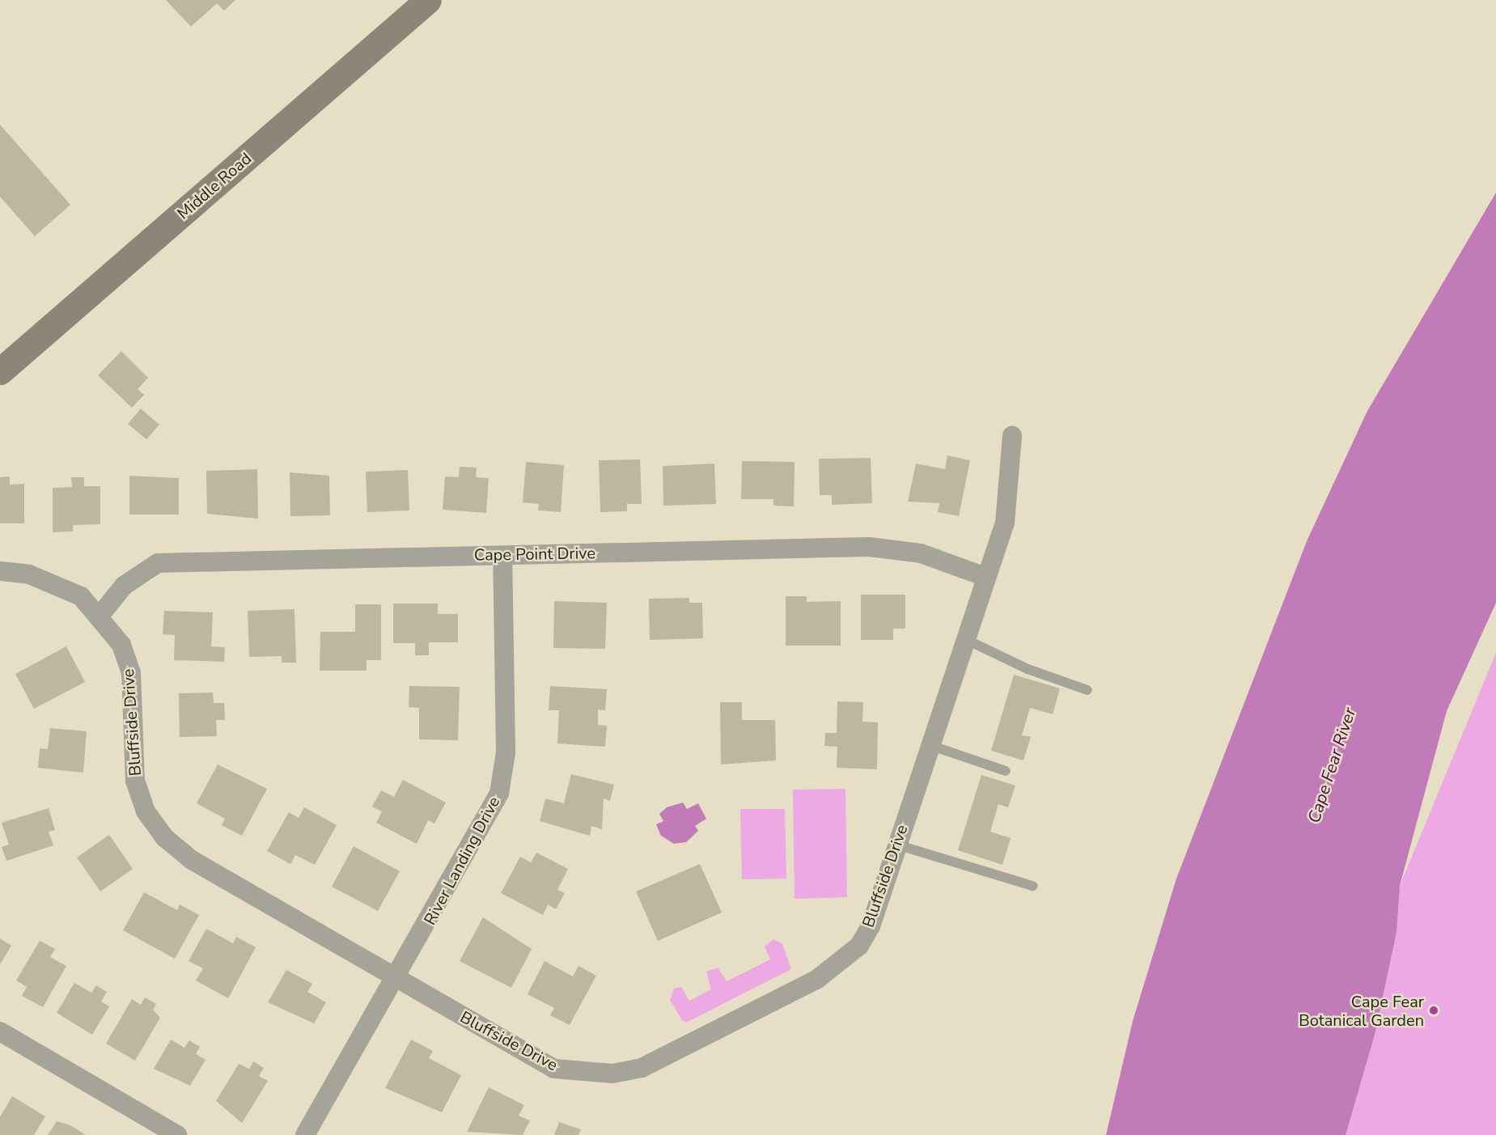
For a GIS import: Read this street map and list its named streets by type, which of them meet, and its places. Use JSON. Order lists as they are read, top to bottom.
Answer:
{
  "streets": {
    "main road": ["Middle Road"],
    "street": ["Cape Point Drive", "Bluffside Drive", "River Landing Drive"]
  },
  "crossings": [
    ["Cape Point Drive", "Bluffside Drive"],
    ["Cape Point Drive", "River Landing Drive"],
    ["Bluffside Drive", "River Landing Drive"]
  ],
  "water": ["Cape Fear River"],
  "places": ["Cape Fear Botanical Garden"]
}
